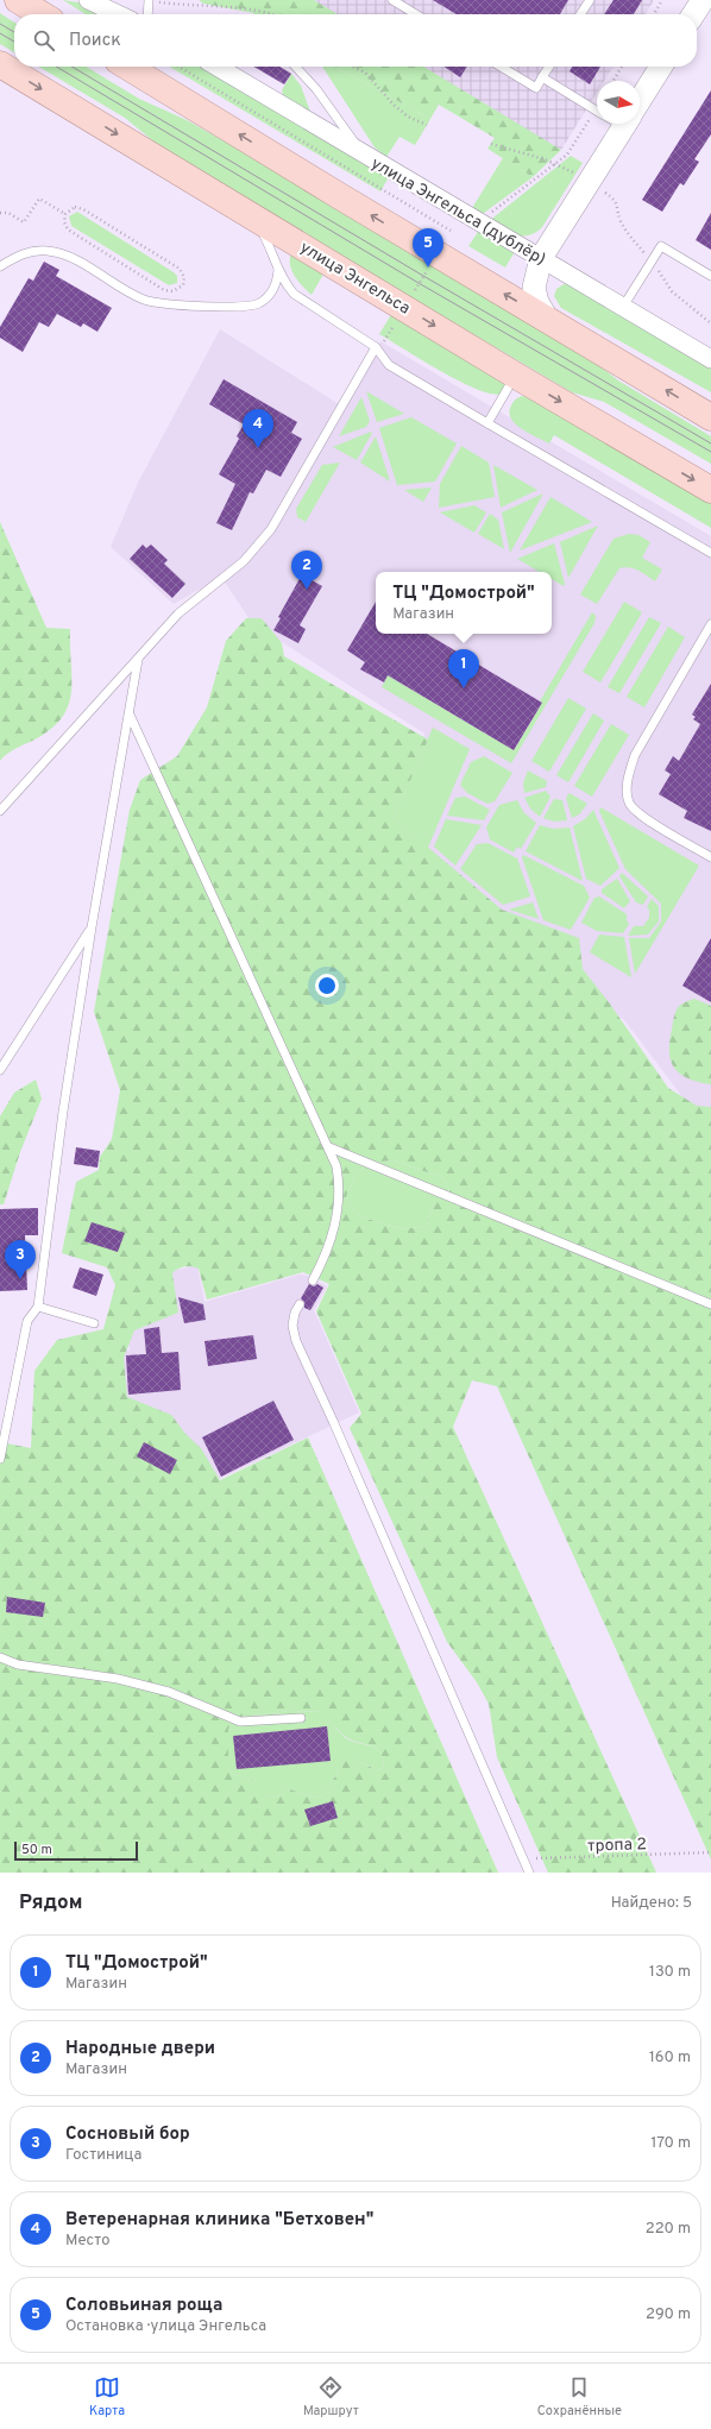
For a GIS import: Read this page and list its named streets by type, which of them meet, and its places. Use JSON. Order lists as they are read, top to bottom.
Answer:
{
  "streets": {
    "main road": ["улица Энгельса"],
    "street": ["улица Энгельса (дублёр)"],
    "path": ["тропа 2"]
  },
  "scale_bar": "50 m",
  "north": "right",
  "page": {
    "search": "Поиск",
    "pins": [
      "5",
      "4",
      "2",
      "1",
      "3"
    ],
    "popup": ["ТЦ \"Домострой\"", "Магазин"],
    "scale": "50 m",
    "heading": ["Рядом", "Найдено: 5"],
    "list": [
      {
        "mark": "1",
        "name": "ТЦ \"Домострой\"",
        "note": "Магазин",
        "value": "130 m"
      },
      {
        "mark": "2",
        "name": "Народные двери",
        "note": "Магазин",
        "value": "160 m"
      },
      {
        "mark": "3",
        "name": "Сосновый бор",
        "note": "Гостиница",
        "value": "170 m"
      },
      {
        "mark": "4",
        "name": "Ветеренарная клиника \"Бетховен\"",
        "note": "Место",
        "value": "220 m"
      },
      {
        "mark": "5",
        "name": "Соловьиная роща",
        "note": "Остановка · улица Энгельса",
        "value": "290 m"
      }
    ],
    "nav": ["Карта", "Маршрут", "Сохранённые"]
  }
}
